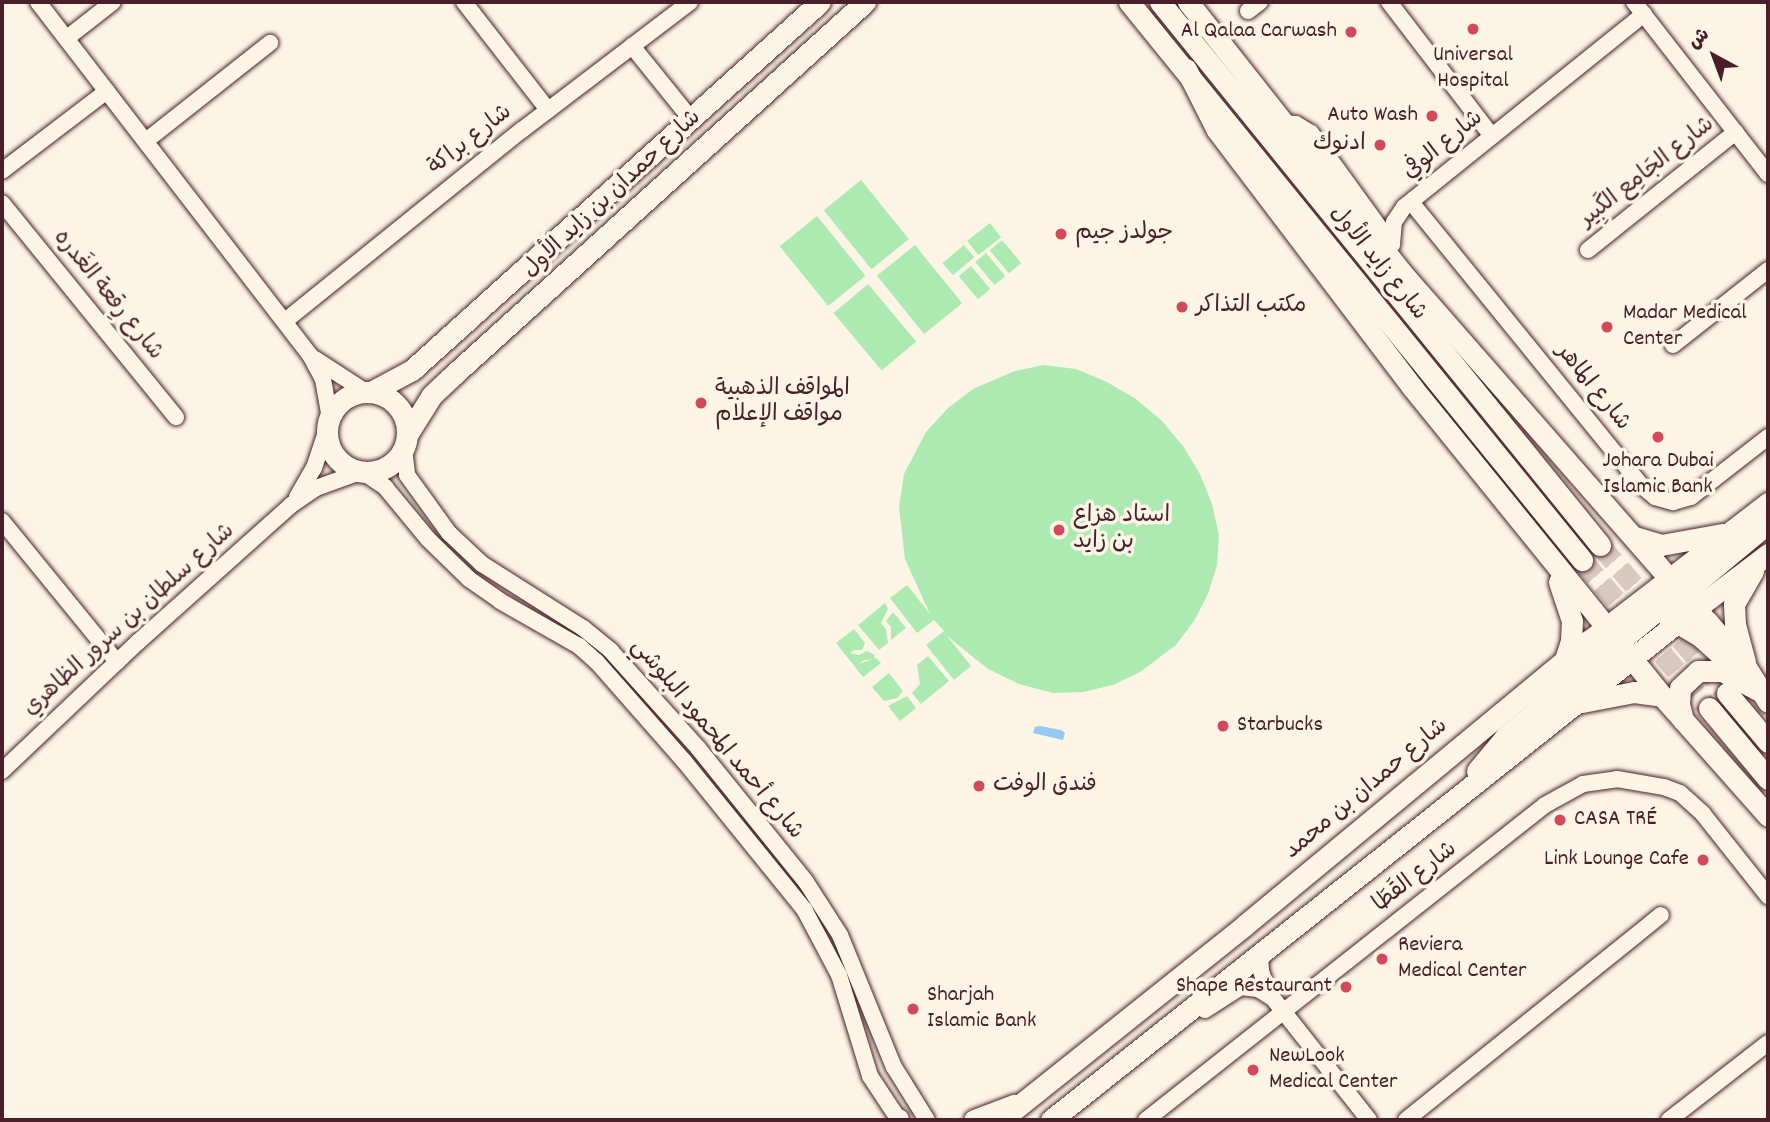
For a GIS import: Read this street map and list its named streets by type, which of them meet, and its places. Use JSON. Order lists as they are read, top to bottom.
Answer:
{
  "streets": {
    "main road": ["شارع حمدان بن زايد الأول", "شارع زايد الأول", "شارع حمدان بن محمد"],
    "street": [
      "شارع براكة",
      "شارع الوفي",
      "شارع الجَامِع الكَبِير",
      "شارع رِقعة الغَدره",
      "شارع الماهر",
      "شارع سلطان بن سرور الظاهري",
      "شارع أحمد المحمود البلوشي",
      "شارع القَطَا"
    ]
  },
  "crossings": [
    ["شارع الوفي", "شارع الجَامِع الكَبِير"],
    ["شارع الوفي", "شارع الماهر"],
    ["شارع حمدان بن زايد الأول", "شارع سلطان بن سرور الظاهري"],
    ["شارع حمدان بن زايد الأول", "شارع أحمد المحمود البلوشي"],
    ["شارع سلطان بن سرور الظاهري", "شارع أحمد المحمود البلوشي"]
  ],
  "places": [
    "Universal Hospital",
    "Al Qalaa Carwash",
    "Auto Wash",
    "ادنوك",
    "جولدز جيم",
    "مكتب التذاكر",
    "Madar Medical Center",
    "المواقف الذهبية مواقف الإعلام",
    "Johara Dubai Islamic Bank",
    "استاد هزاع بن زايد",
    "Starbucks",
    "فندق الوفت",
    "CASA TRÉ",
    "Link Lounge Cafe",
    "Reviera Medical Center",
    "Shape Restaurant",
    "Sharjah Islamic Bank",
    "NewLook Medical Center"
  ],
  "north": "top left"
}
